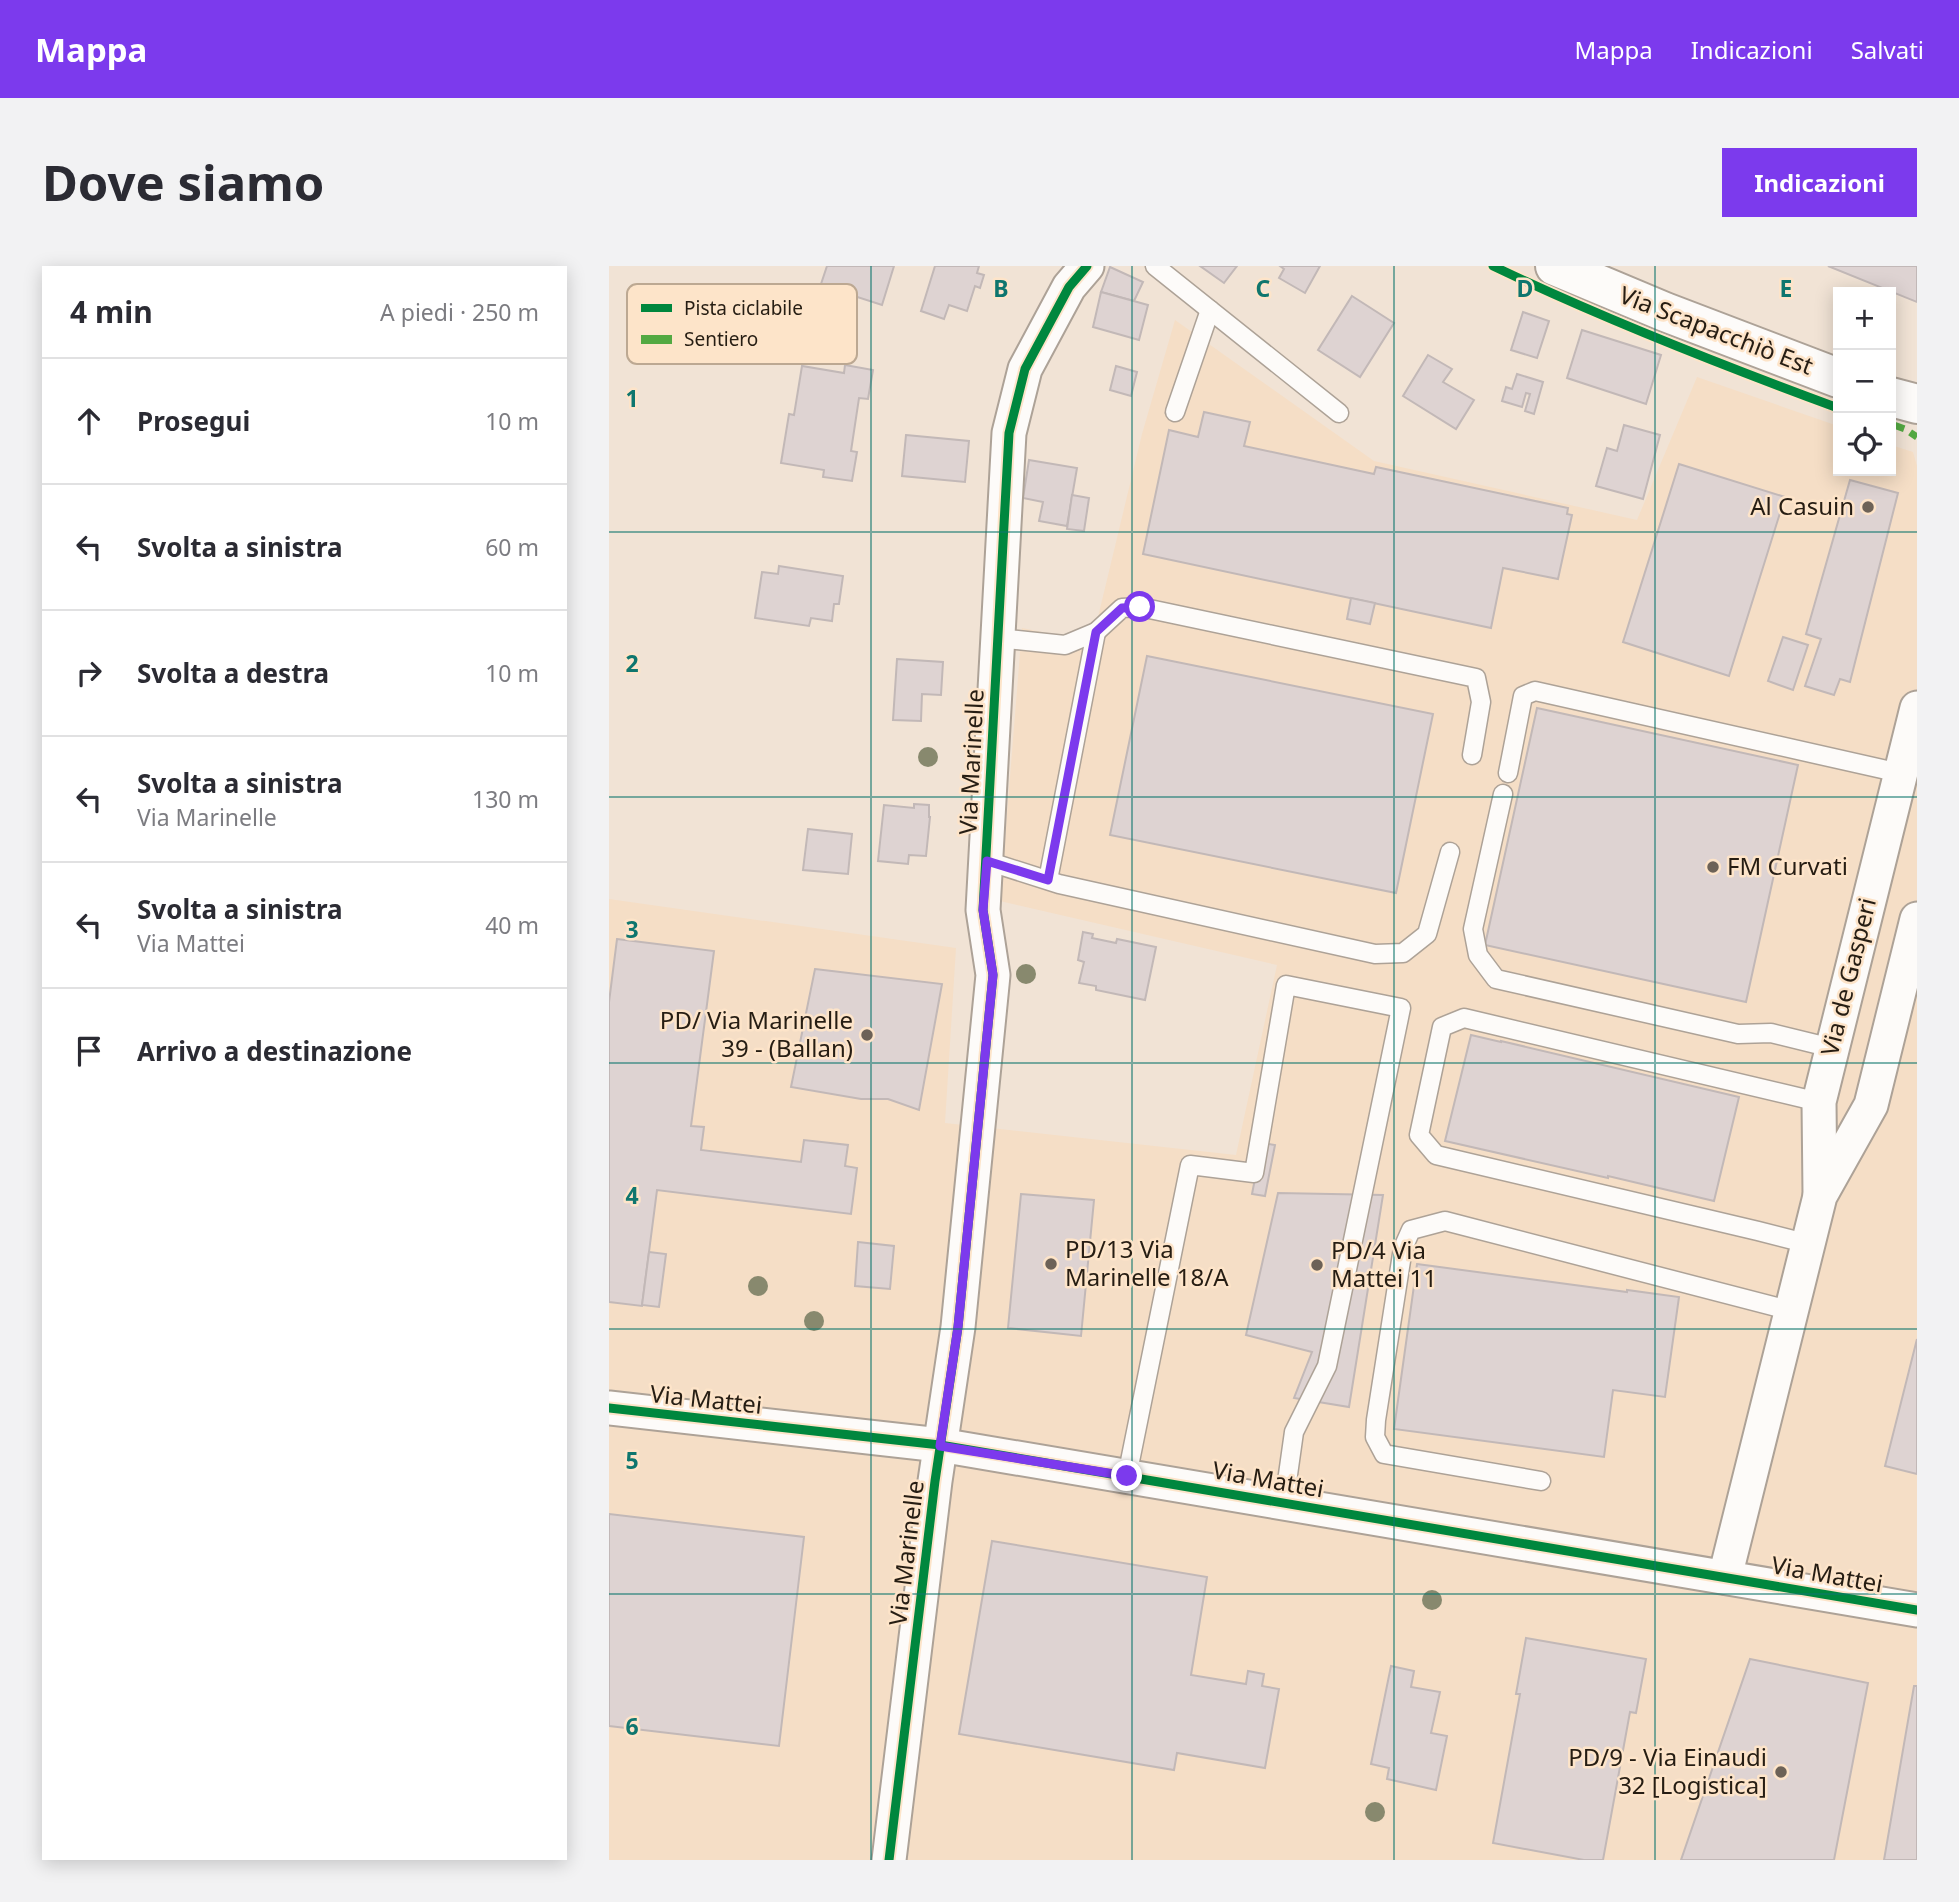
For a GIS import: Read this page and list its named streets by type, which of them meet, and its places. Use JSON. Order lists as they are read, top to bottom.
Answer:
{
  "streets": {
    "main road": ["Via Scapacchiò Est"],
    "street": ["Via Marinelle", "Via de Gasperi", "Via Mattei"]
  },
  "crossings": [
    ["Via Marinelle", "Via Mattei"],
    ["Via de Gasperi", "Via Mattei"]
  ],
  "places": [
    "Al Casuin",
    "FM Curvati",
    "PD/ Via Marinelle 39 - (Ballan)",
    "PD/13 Via Marinelle 18/A",
    "PD/4 Via Mattei 11",
    "PD/9 - Via Einaudi 32 [Logistica]"
  ],
  "legend": ["Pista ciclabile", "Sentiero"],
  "page": {
    "header": "Mappa",
    "nav": ["Mappa", "Indicazioni", "Salvati"],
    "buttons": "Indicazioni",
    "title": "Dove siamo",
    "heading": ["4 min", "A piedi · 250 m"],
    "map_buttons": ["+", "−"],
    "list": [
      ["Prosegui", "10 m"],
      ["Svolta a sinistra", "60 m"],
      ["Svolta a destra", "10 m"],
      ["Svolta a sinistra", "Via Marinelle", "130 m"],
      ["Svolta a sinistra", "Via Mattei", "40 m"],
      "Arrivo a destinazione"
    ]
  },
  "grid": {
    "columns": [
      "B",
      "C",
      "D",
      "E"
    ],
    "rows": [
      "1",
      "2",
      "3",
      "4",
      "5",
      "6"
    ]
  }
}
